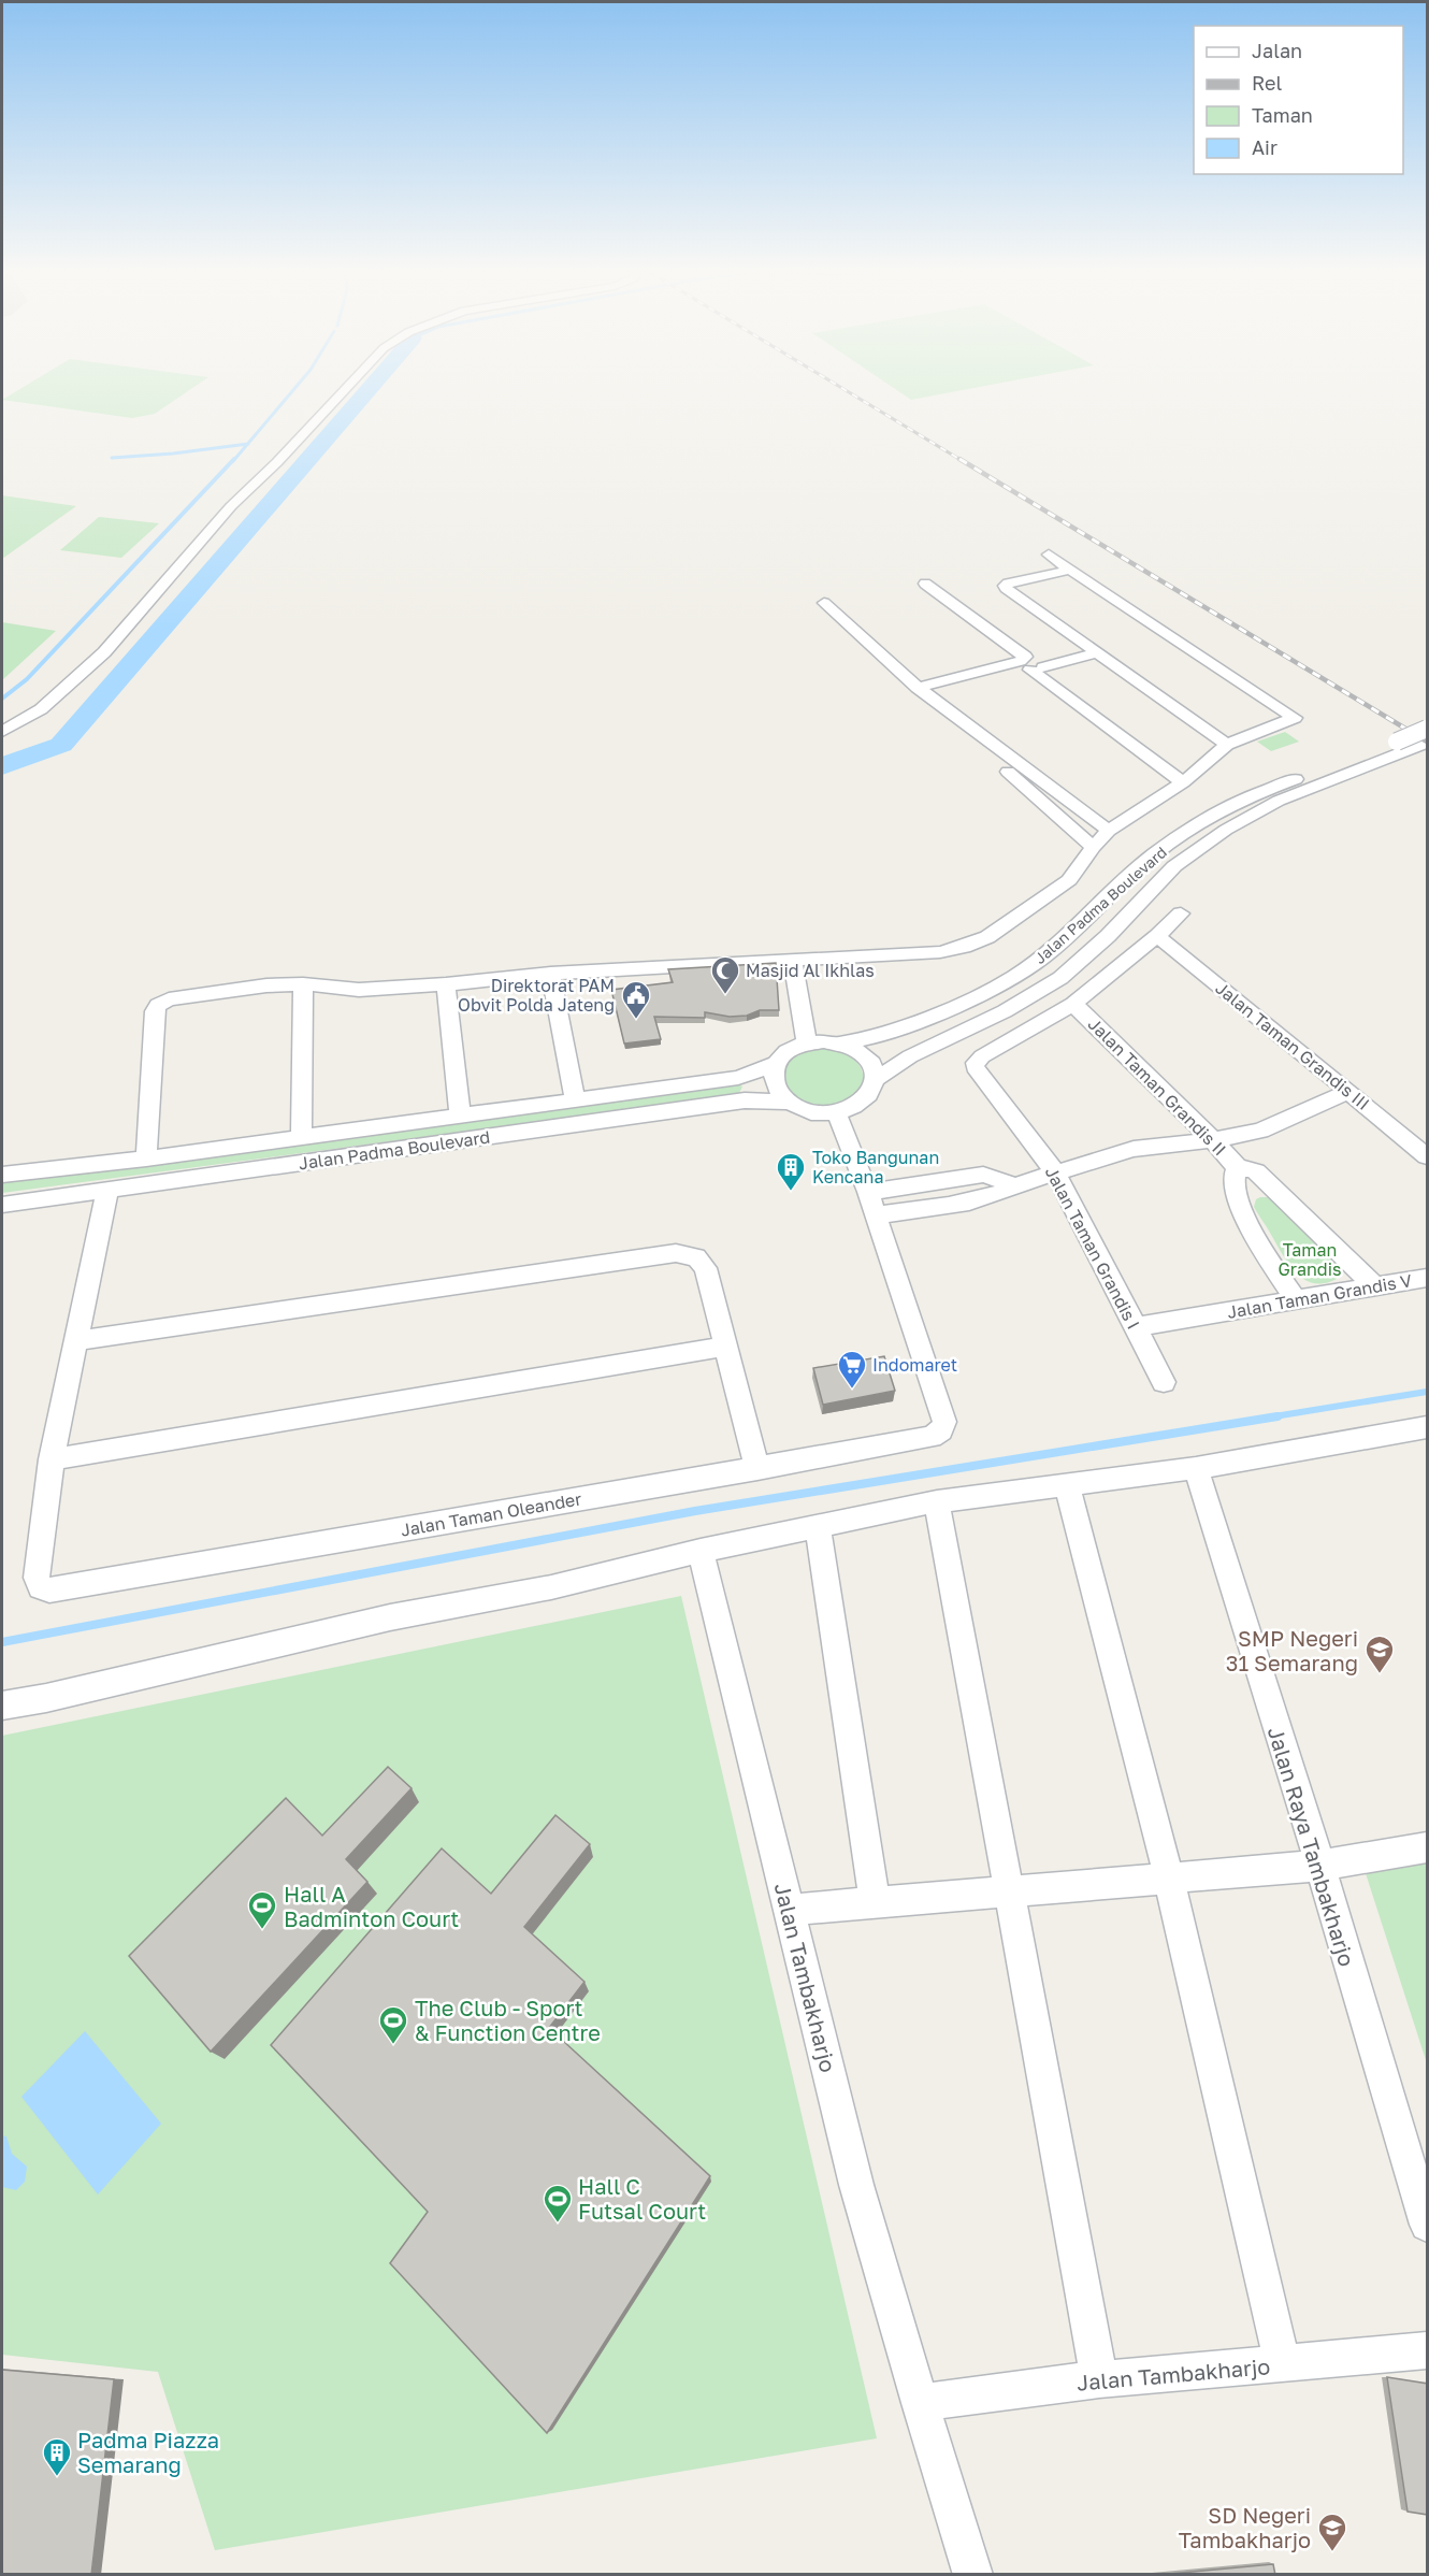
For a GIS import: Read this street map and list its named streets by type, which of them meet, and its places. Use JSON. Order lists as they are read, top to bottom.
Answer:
{
  "streets": {
    "street": [
      "Jalan Padma Boulevard",
      "Jalan Taman Grandis III",
      "Jalan Taman Grandis II",
      "Jalan Taman Grandis I",
      "Jalan Taman Grandis V",
      "Jalan Taman Oleander",
      "Jalan Raya Tambakharjo",
      "Jalan Tambakharjo"
    ]
  },
  "crossings": [
    ["Jalan Taman Grandis II", "Jalan Taman Grandis I"],
    ["Jalan Taman Grandis II", "Jalan Taman Grandis V"],
    ["Jalan Taman Grandis I", "Jalan Taman Grandis V"]
  ],
  "parks": ["Taman Grandis"],
  "places": {
    "mosque": ["Masjid Al Ikhlas"],
    "public building": ["Direktorat PAM Obvit Polda Jateng"],
    "building": ["Toko Bangunan Kencana", "Padma Piazza Semarang"],
    "supermarket": ["Indomaret"],
    "school or university": ["SMP Negeri 31 Semarang", "SD Negeri Tambakharjo"],
    "sports": ["Hall A Badminton Court", "The Club - Sport & Function Centre", "Hall C Futsal Court"]
  },
  "legend": [
    "Jalan",
    "Rel",
    "Taman",
    "Air"
  ]
}
